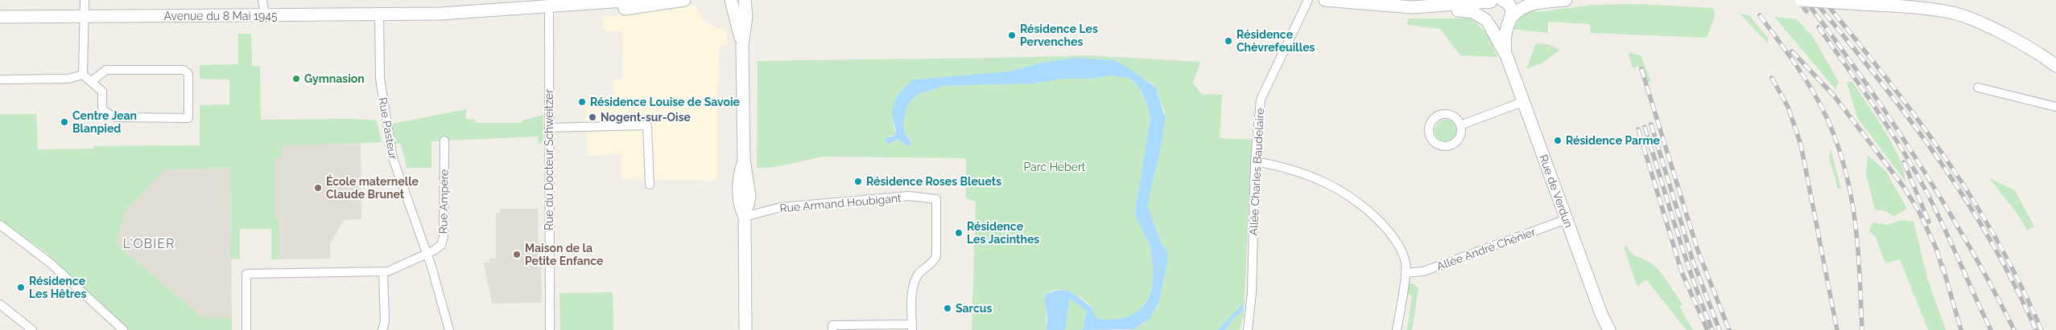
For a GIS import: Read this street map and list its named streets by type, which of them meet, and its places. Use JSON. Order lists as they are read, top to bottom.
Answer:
{
  "streets": {
    "main road": ["Avenue du 8 Mai 1945", "Rue de Verdun"],
    "street": [
      "Rue Pasteur",
      "Rue du Docteur Schweitzer",
      "Allée Charles Baudelaire",
      "Rue Ampère",
      "Rue Armand Houbigant",
      "Allée André Chénier"
    ]
  },
  "crossings": [
    ["Avenue du 8 Mai 1945", "Rue Pasteur"],
    ["Avenue du 8 Mai 1945", "Rue du Docteur Schweitzer"],
    ["Rue Pasteur", "Rue Ampère"],
    ["Rue de Verdun", "Allée André Chénier"]
  ],
  "districts": ["L'OBIER"],
  "parks": ["Parc Hebert"],
  "places": [
    "Résidence Les Pervenches",
    "Résidence Chèvrefeuilles",
    "Gymnasion",
    "Résidence Louise de Savoie",
    "Nogent-sur-Oise",
    "Centre Jean Blanpied",
    "Résidence Parme",
    "Résidence Roses Bleuets",
    "École maternelle Claude Brunet",
    "Résidence Les Jacinthes",
    "Maison de la Petite Enfance",
    "Résidence Les Hêtres",
    "Sarcus"
  ]
}
